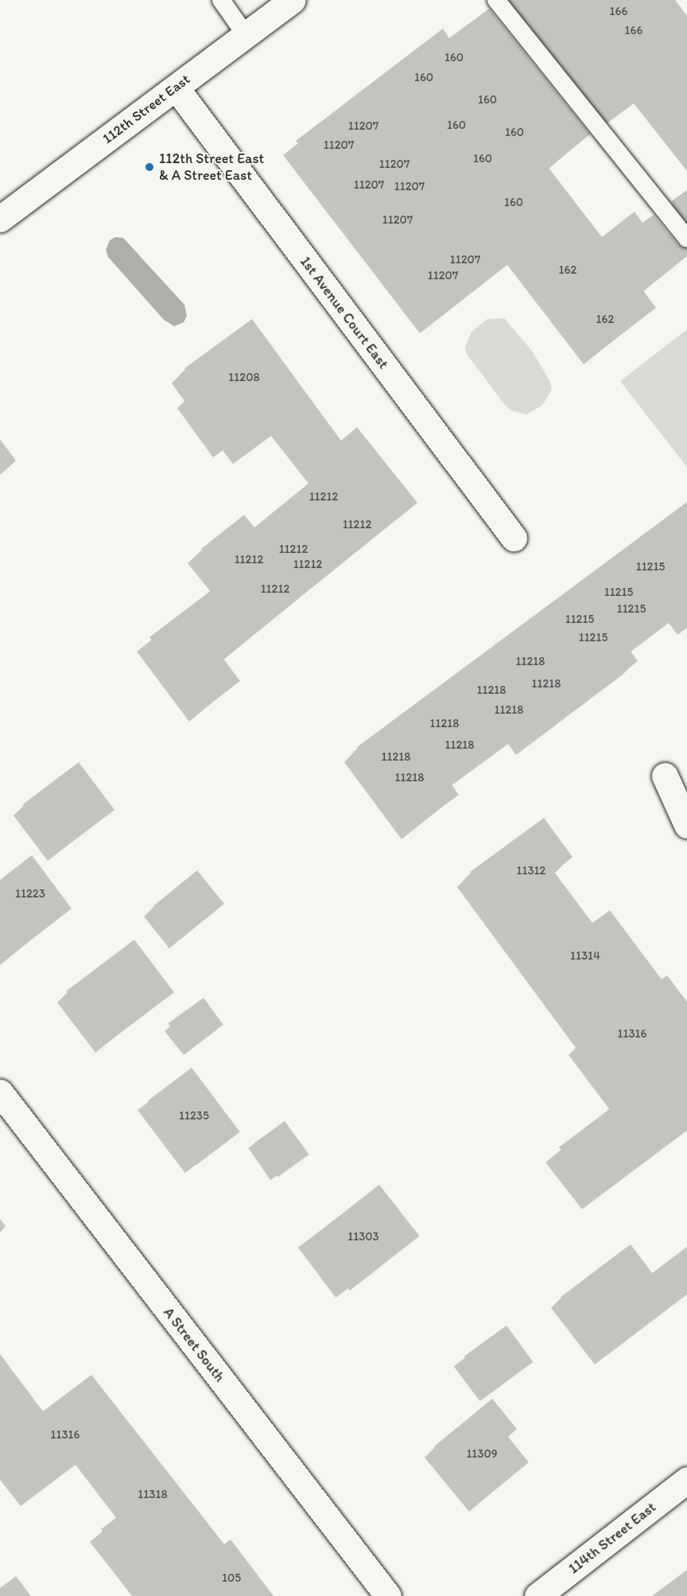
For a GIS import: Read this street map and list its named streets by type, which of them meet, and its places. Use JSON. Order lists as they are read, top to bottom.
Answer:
{
  "streets": {
    "street": [
      "112th Street East",
      "1st Avenue Court East",
      "A Street South",
      "114th Street East"
    ]
  },
  "crossings": [
    ["112th Street East", "1st Avenue Court East"]
  ],
  "places": ["112th Street East & A Street East"],
  "house_numbers": [
    "166",
    "166",
    "160",
    "160",
    "160",
    "160",
    "11207",
    "160",
    "11207",
    "160",
    "11207",
    "11207",
    "11207",
    "160",
    "11207",
    "11207",
    "162",
    "11207",
    "162",
    "11208",
    "11212",
    "11212",
    "11212",
    "11212",
    "11212",
    "11215",
    "11212",
    "11215",
    "11215",
    "11215",
    "11215",
    "11218",
    "11218",
    "11218",
    "11218",
    "11218",
    "11218",
    "11218",
    "11218",
    "11312",
    "11223",
    "11314",
    "11316",
    "11235",
    "11303",
    "11316",
    "11309",
    "11318",
    "105"
  ]
}
